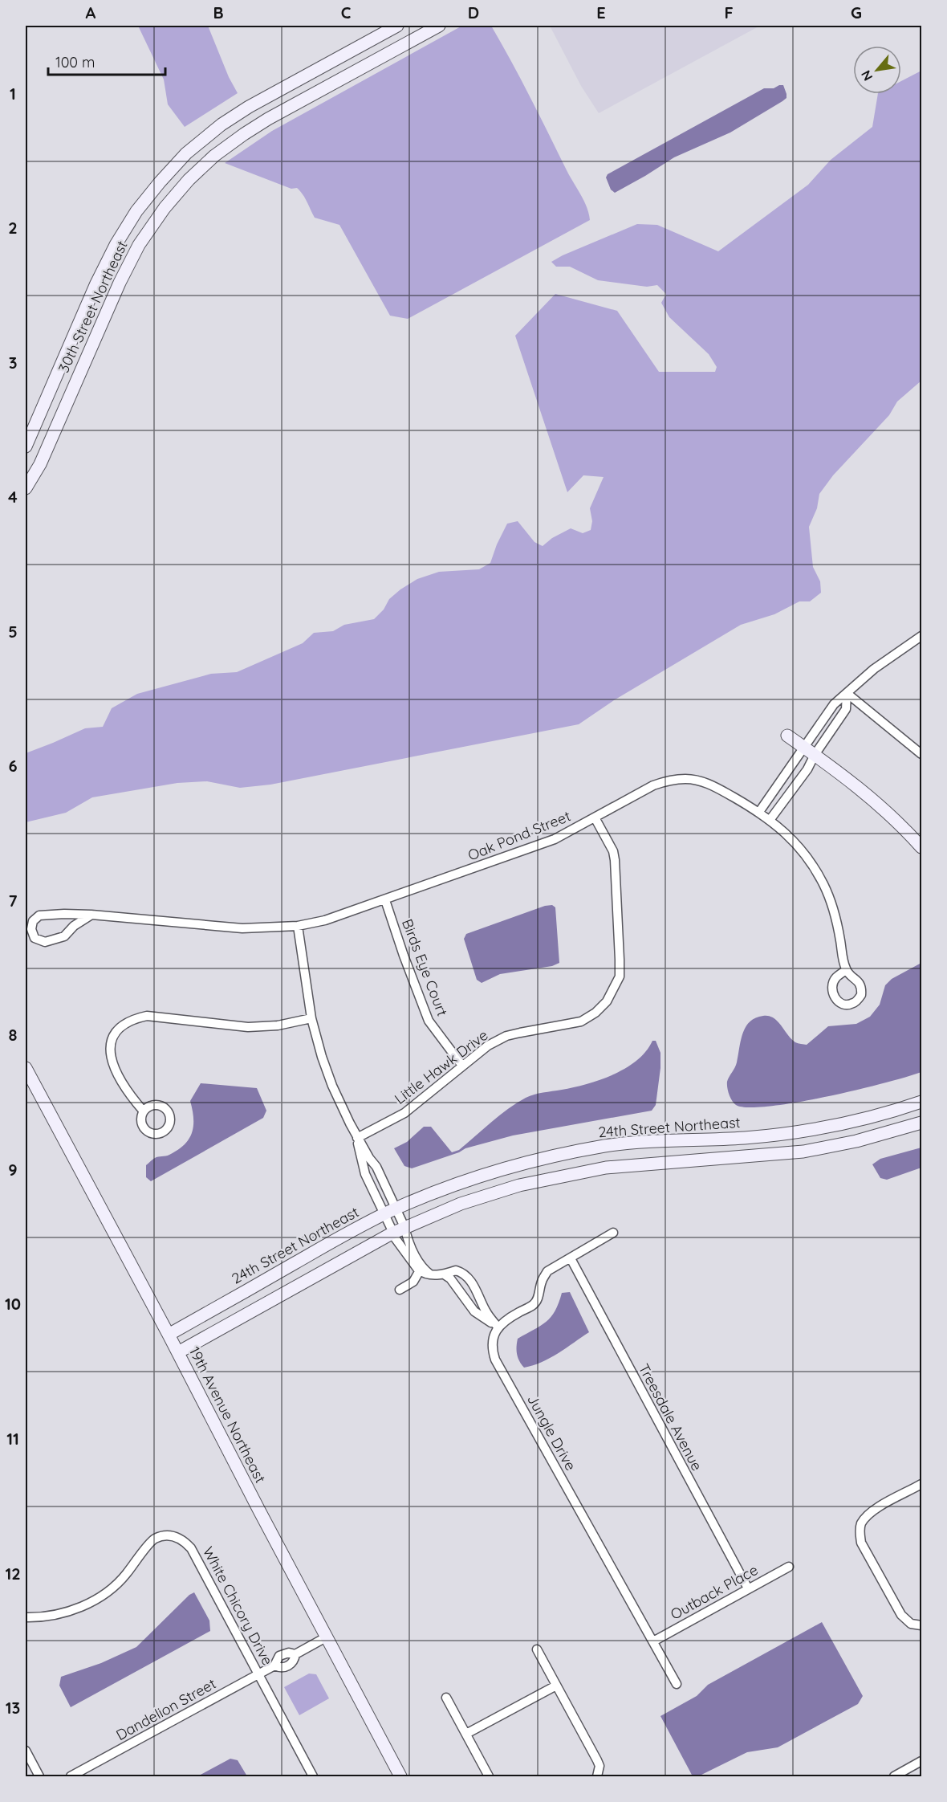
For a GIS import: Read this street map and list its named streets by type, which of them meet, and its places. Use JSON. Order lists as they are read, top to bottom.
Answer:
{
  "streets": {
    "street": [
      "30th Street Northeast",
      "Oak Pond Street",
      "Birds Eye Court",
      "Little Hawk Drive",
      "24th Street Northeast",
      "19th Avenue Northeast",
      "Treesdale Avenue",
      "Jungle Drive",
      "Outback Place",
      "White Chicory Drive",
      "Dandelion Street"
    ]
  },
  "crossings": [
    ["Oak Pond Street", "Birds Eye Court"],
    ["Oak Pond Street", "Little Hawk Drive"],
    ["Birds Eye Court", "Little Hawk Drive"],
    ["24th Street Northeast", "19th Avenue Northeast"],
    ["19th Avenue Northeast", "Dandelion Street"],
    ["Treesdale Avenue", "Outback Place"],
    ["Jungle Drive", "Outback Place"],
    ["White Chicory Drive", "Dandelion Street"]
  ],
  "scale_bar": "100 m",
  "north": "bottom left",
  "grid": {
    "columns": [
      "A",
      "B",
      "C",
      "D",
      "E",
      "F",
      "G"
    ],
    "rows": [
      "1",
      "2",
      "3",
      "4",
      "5",
      "6",
      "7",
      "8",
      "9",
      "10",
      "11",
      "12",
      "13"
    ]
  }
}
